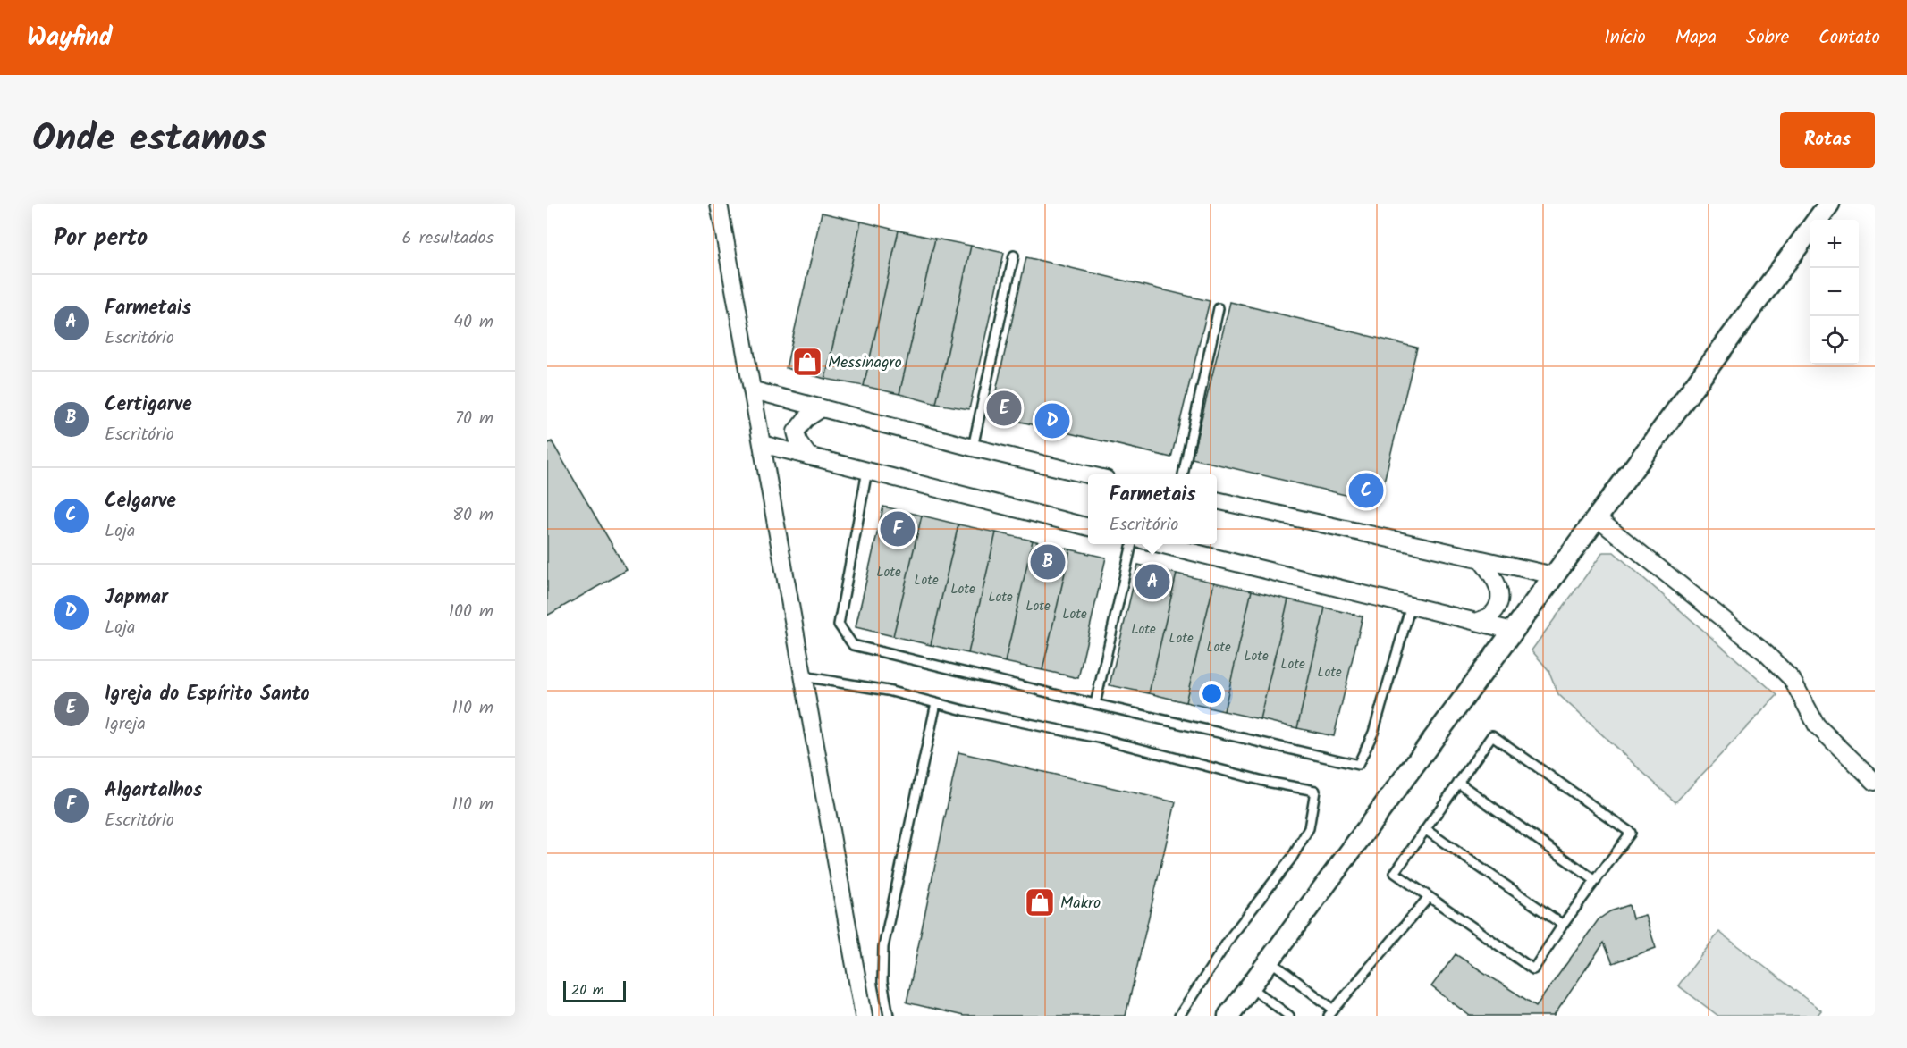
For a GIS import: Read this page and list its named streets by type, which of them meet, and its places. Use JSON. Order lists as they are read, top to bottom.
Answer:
{
  "places": {
    "shop": ["Messinagro", "Makro"]
  },
  "house_numbers": [
    "Lote",
    "Lote",
    "Lote",
    "Lote",
    "Lote",
    "Lote",
    "Lote",
    "Lote",
    "Lote",
    "Lote",
    "Lote",
    "Lote"
  ],
  "scale_bar": "20 m",
  "page": {
    "header": "Wayfind",
    "nav": [
      "Início",
      "Mapa",
      "Sobre",
      "Contato"
    ],
    "title": "Onde estamos",
    "buttons": "Rotas",
    "heading": ["Por perto", "6 resultados"],
    "map_buttons": ["+", "−"],
    "list": [
      {
        "mark": "A",
        "name": "Farmetais",
        "note": "Escritório",
        "value": "40 m"
      },
      {
        "mark": "B",
        "name": "Certigarve",
        "note": "Escritório",
        "value": "70 m"
      },
      {
        "mark": "C",
        "name": "Celgarve",
        "note": "Loja",
        "value": "80 m"
      },
      {
        "mark": "D",
        "name": "Japmar",
        "note": "Loja",
        "value": "100 m"
      },
      {
        "mark": "E",
        "name": "Igreja do Espírito Santo",
        "note": "Igreja",
        "value": "110 m"
      },
      {
        "mark": "F",
        "name": "Algartalhos",
        "note": "Escritório",
        "value": "110 m"
      }
    ],
    "pins": [
      "E",
      "D",
      "C",
      "F",
      "B",
      "A"
    ],
    "popup": ["Farmetais", "Escritório"],
    "scale": "20 m"
  }
}
